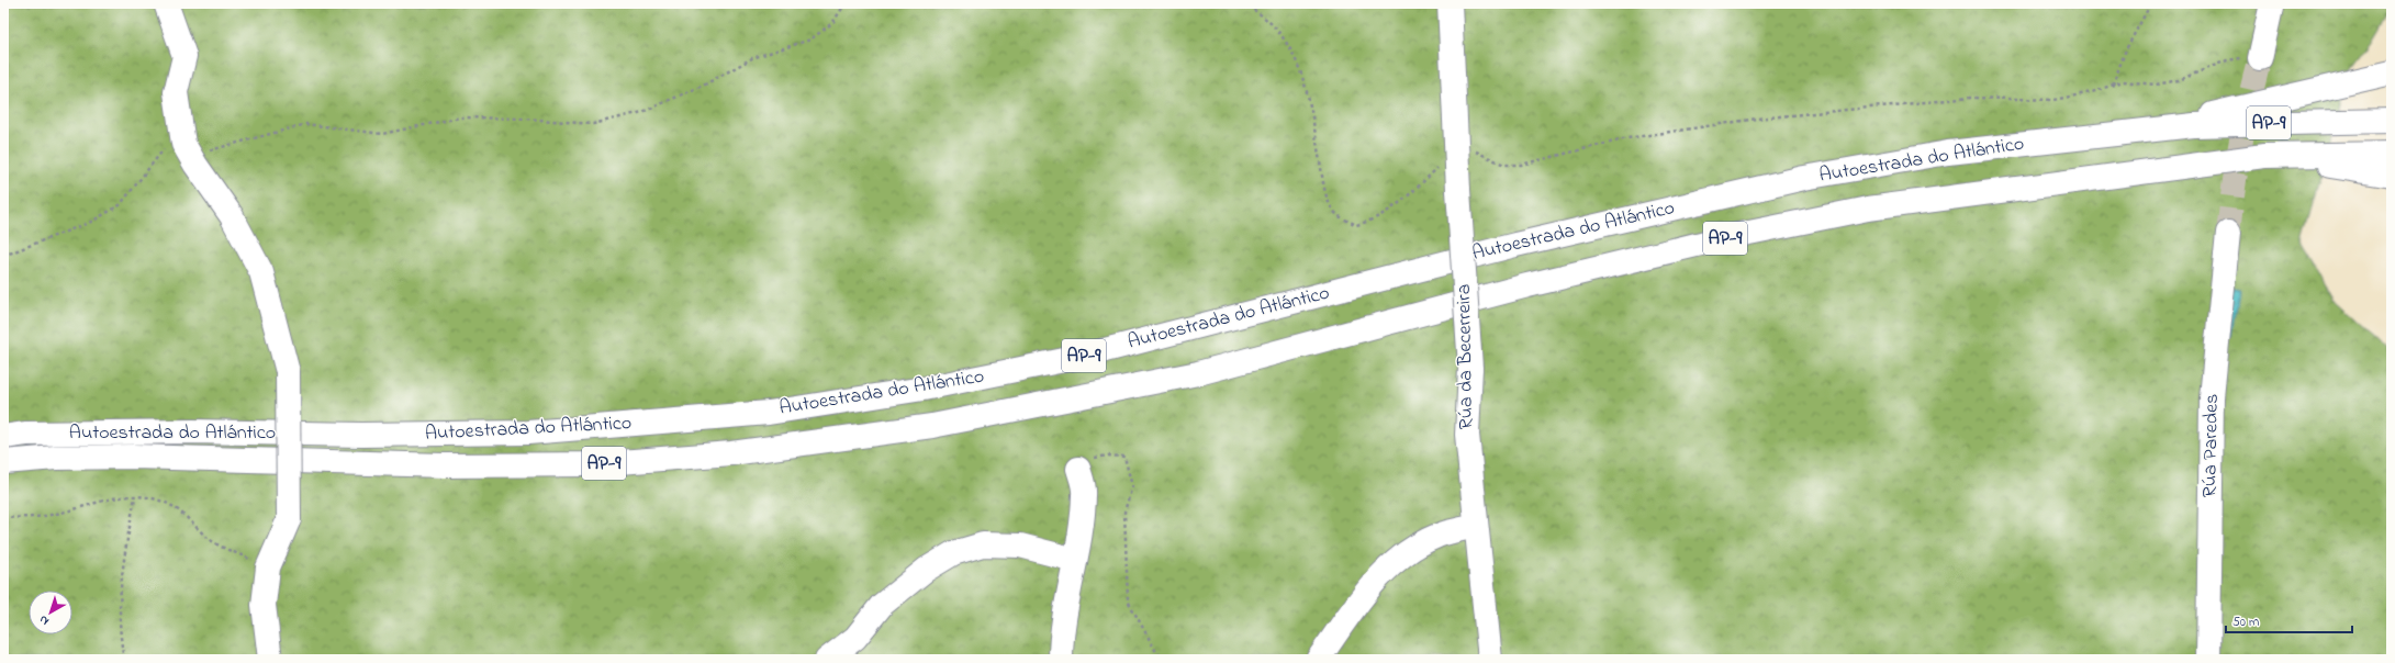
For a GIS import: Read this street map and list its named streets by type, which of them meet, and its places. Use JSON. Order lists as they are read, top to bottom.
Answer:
{
  "streets": {
    "main road": [
      "AP-9",
      "Autoestrada do Atlántico",
      "Rúa da Becerreira",
      "Rúa Paredes"
    ]
  },
  "scale_bar": "50 m",
  "north": "bottom left"
}
